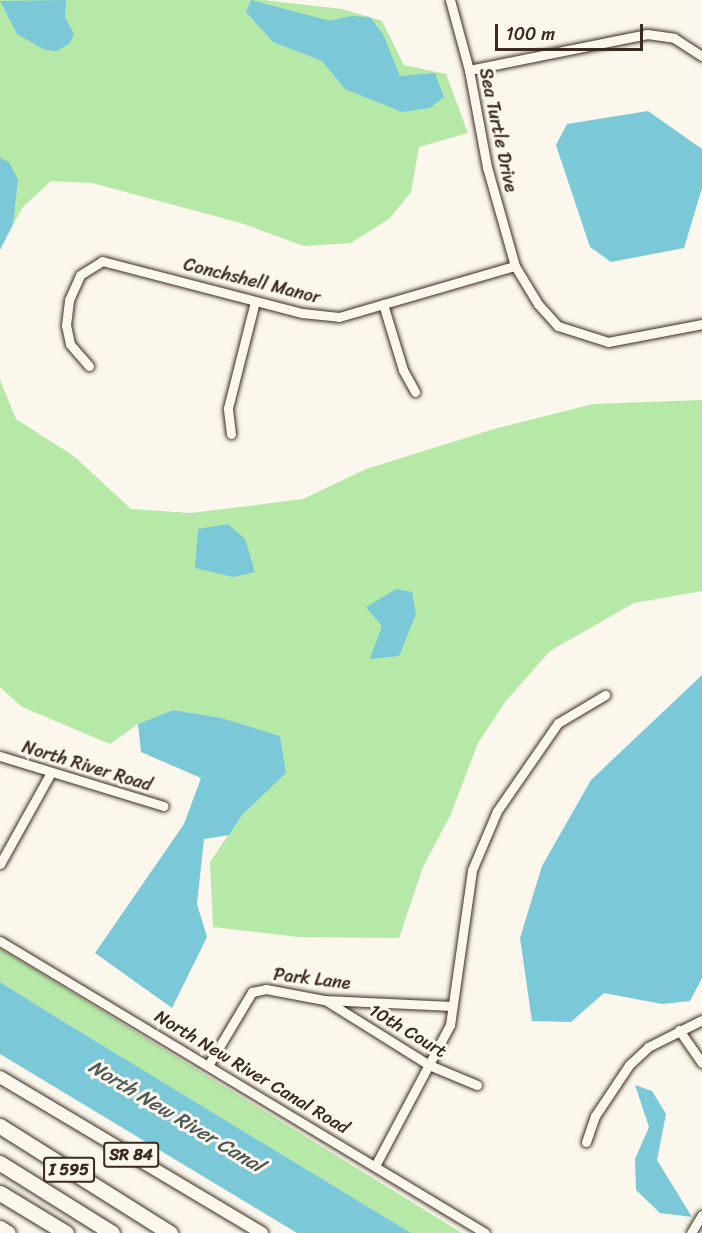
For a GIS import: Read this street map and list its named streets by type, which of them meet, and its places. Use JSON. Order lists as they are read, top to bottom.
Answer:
{
  "streets": {
    "highway": ["I 595"],
    "main road": ["SR 84"],
    "street": [
      "Sea Turtle Drive",
      "Conchshell Manor",
      "North River Road",
      "Park Lane",
      "10th Court",
      "North New River Canal Road"
    ]
  },
  "crossings": [
    ["Sea Turtle Drive", "Conchshell Manor"],
    ["Park Lane", "10th Court"],
    ["Park Lane", "North New River Canal Road"]
  ],
  "water": ["North New River Canal"],
  "scale_bar": "100 m"
}
